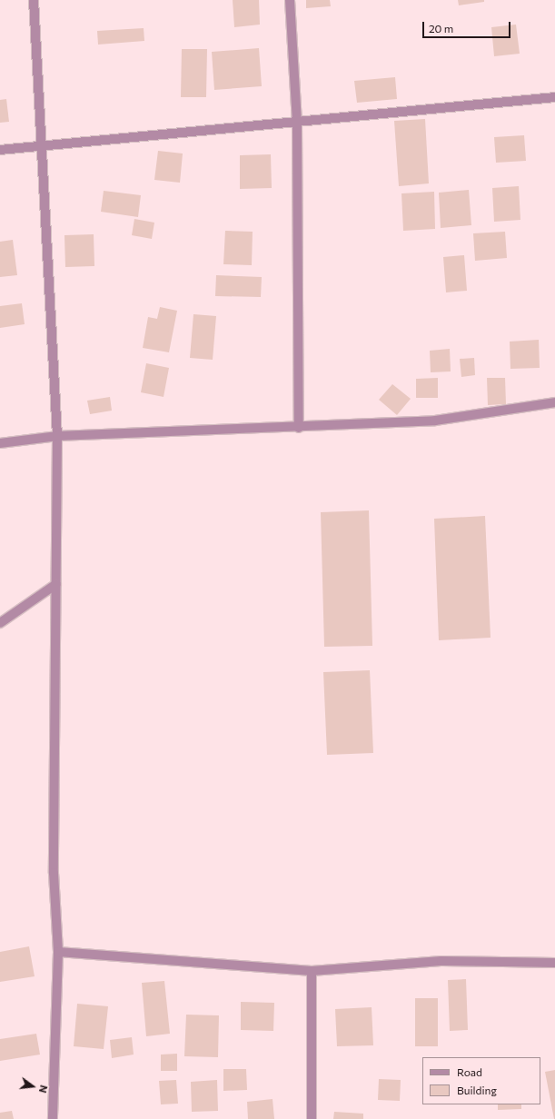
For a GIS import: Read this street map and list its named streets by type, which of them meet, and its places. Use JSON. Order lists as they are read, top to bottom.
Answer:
{
  "legend": ["Road", "Building"],
  "scale_bar": "20 m",
  "north": "right"
}
